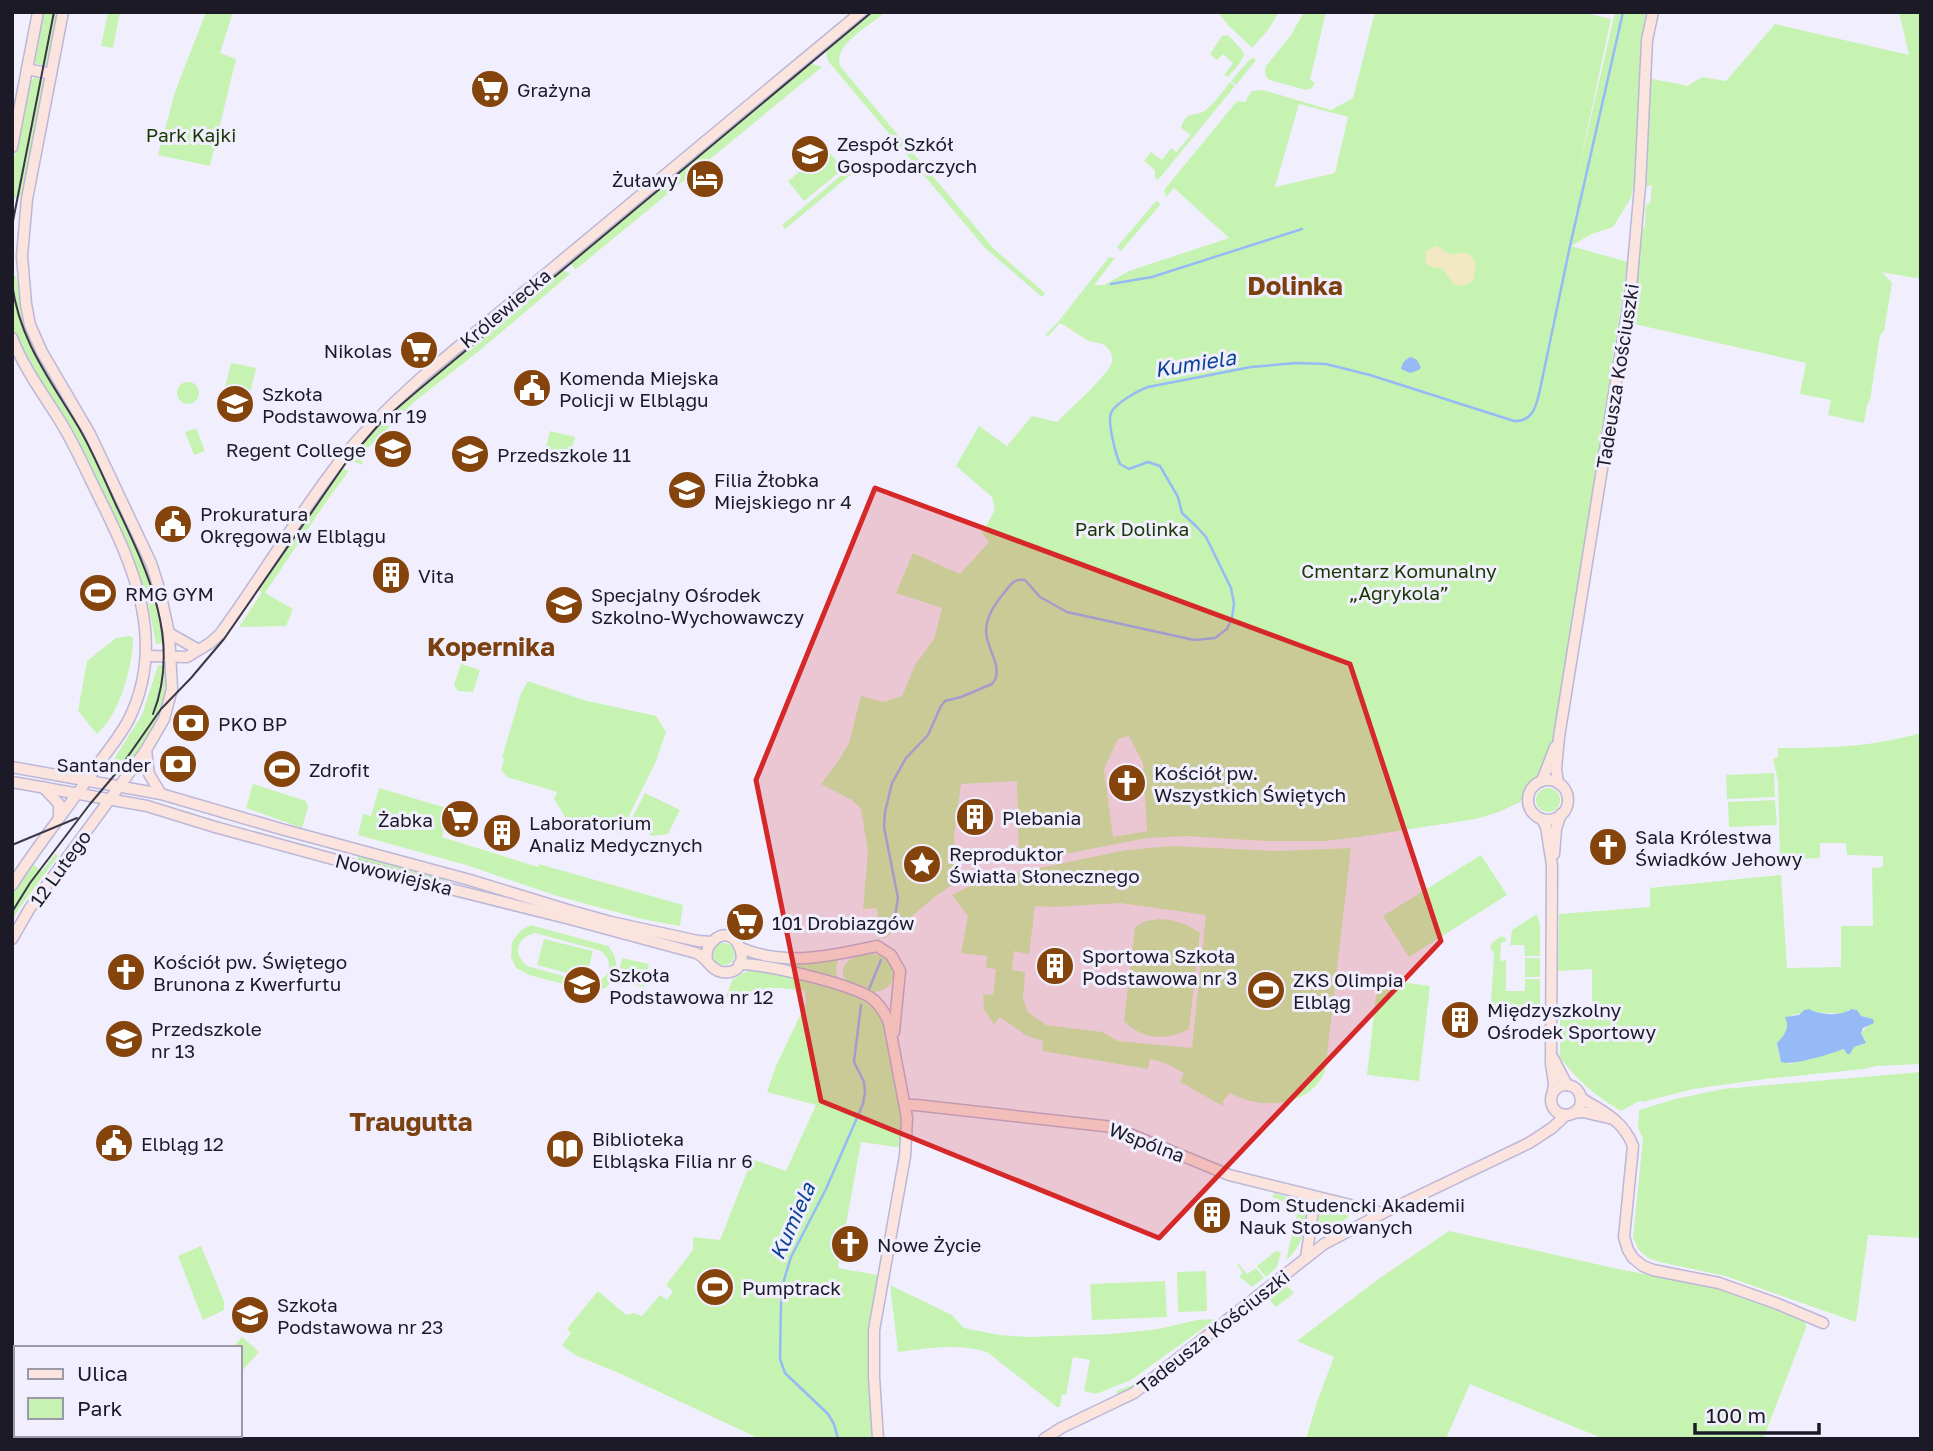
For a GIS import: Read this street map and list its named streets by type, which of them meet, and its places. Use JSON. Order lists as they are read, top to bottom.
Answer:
{
  "streets": {
    "street": [
      "Królewiecka",
      "Tadeusza Kościuszki",
      "12 Lutego",
      "Nowowiejska",
      "Wspólna"
    ]
  },
  "crossings": [
    ["Tadeusza Kościuszki", "Wspólna"],
    ["12 Lutego", "Nowowiejska"]
  ],
  "districts": ["Dolinka", "Kopernika", "Traugutta"],
  "water": ["Kumiela"],
  "parks": ["Park Kajki", "Park Dolinka", "Cmentarz Komunalny „Agrykola”"],
  "places": {
    "supermarket": [
      "Grażyna",
      "Nikolas",
      "Żabka",
      "101 Drobiazgów"
    ],
    "school or university": [
      "Zespół Szkół Gospodarczych",
      "Szkoła Podstawowa nr 19",
      "Regent College",
      "Przedszkole 11",
      "Filia Żłobka Miejskiego nr 4",
      "Specjalny Ośrodek Szkolno-Wychowawczy",
      "Szkoła Podstawowa nr 12",
      "Przedszkole nr 13",
      "Szkoła Podstawowa nr 23"
    ],
    "hotel": ["Żuławy"],
    "public building": ["Komenda Miejska Policji w Elblągu", "Prokuratura Okręgowa w Elblągu", "Elbląg 12"],
    "building": [
      "Vita",
      "Plebania",
      "Laboratorium Analiz Medycznych",
      "Sportowa Szkoła Podstawowa nr 3",
      "Międzyszkolny Ośrodek Sportowy",
      "Dom Studencki Akademii Nauk Stosowanych"
    ],
    "sports": [
      "RMG GYM",
      "Zdrofit",
      "ZKS Olimpia Elbląg",
      "Pumptrack"
    ],
    "bank": ["PKO BP", "Santander"],
    "church": [
      "Kościół pw. Wszystkich Świętych",
      "Sala Królestwa Świadków Jehowy",
      "Kościół pw. Świętego Brunona z Kwerfurtu",
      "Nowe Życie"
    ],
    "place": ["Reproduktor Światła Słonecznego"],
    "library": ["Biblioteka Elbląska Filia nr 6"]
  },
  "legend": ["Ulica", "Park"],
  "scale_bar": "100 m"
}
